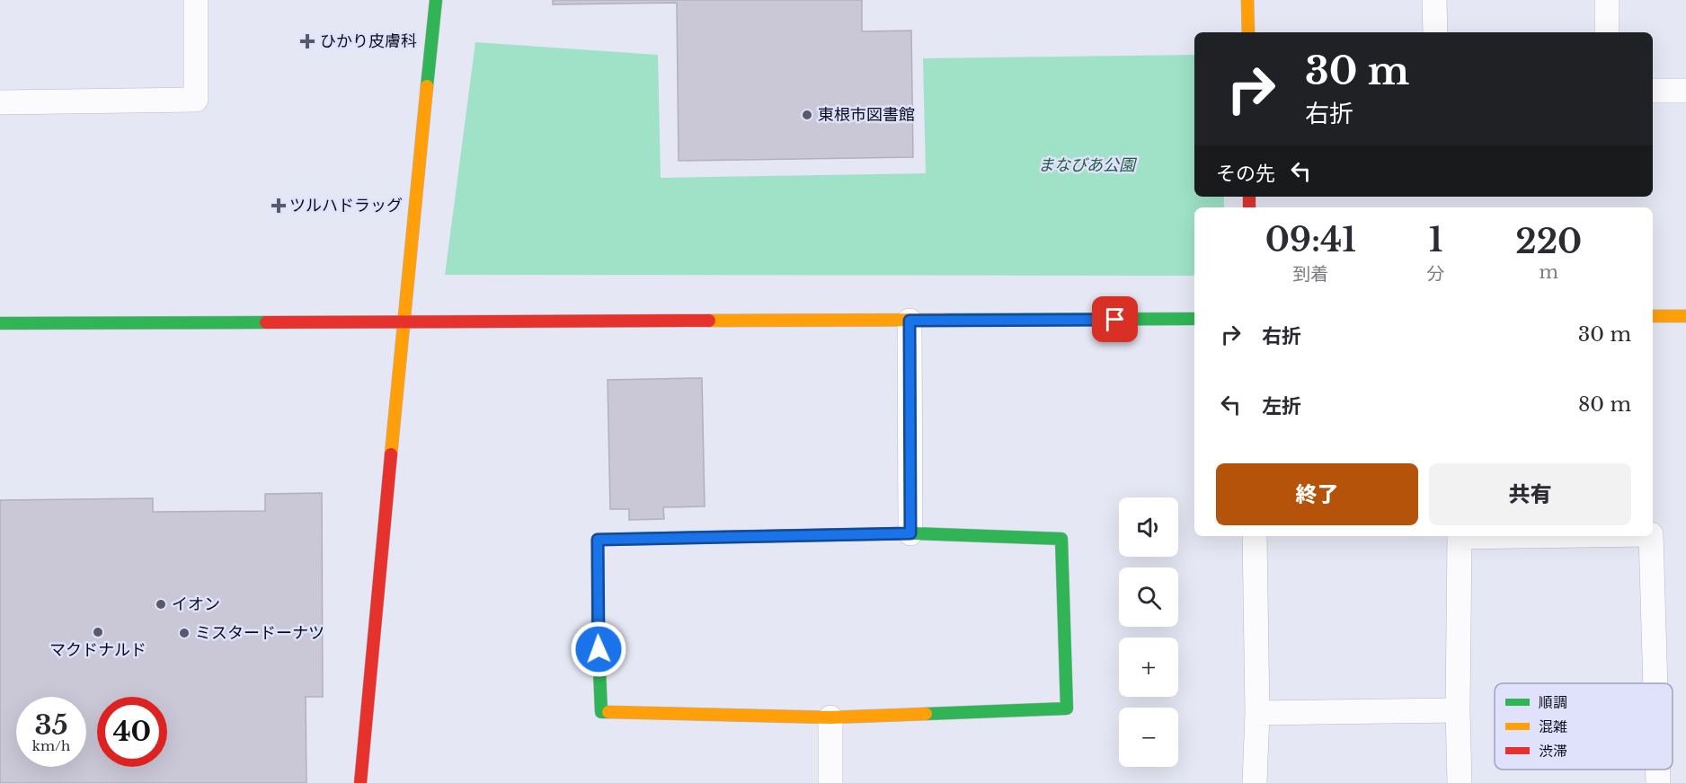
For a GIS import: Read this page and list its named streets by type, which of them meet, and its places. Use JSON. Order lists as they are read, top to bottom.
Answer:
{
  "parks": ["まなびあ公園"],
  "places": {
    "health": ["ひかり皮膚科", "ツルハドラッグ"],
    "other": [
      "東根市図書館",
      "イオン",
      "マクドナルド",
      "ミスタードーナツ"
    ]
  },
  "legend": ["順調", "混雑", "渋滞"],
  "page": {
    "turn": ["30 m", "右折"],
    "then": "その先",
    "eta": [
      "09:41",
      "到着",
      "1",
      "分",
      "220",
      "m"
    ],
    "list": [
      {
        "name": "右折",
        "value": "30 m"
      },
      {
        "name": "左折",
        "value": "80 m"
      }
    ],
    "buttons": ["終了", "共有"],
    "map_buttons": ["+", "−"],
    "speed": "35 km/h",
    "limit": "40"
  }
}
